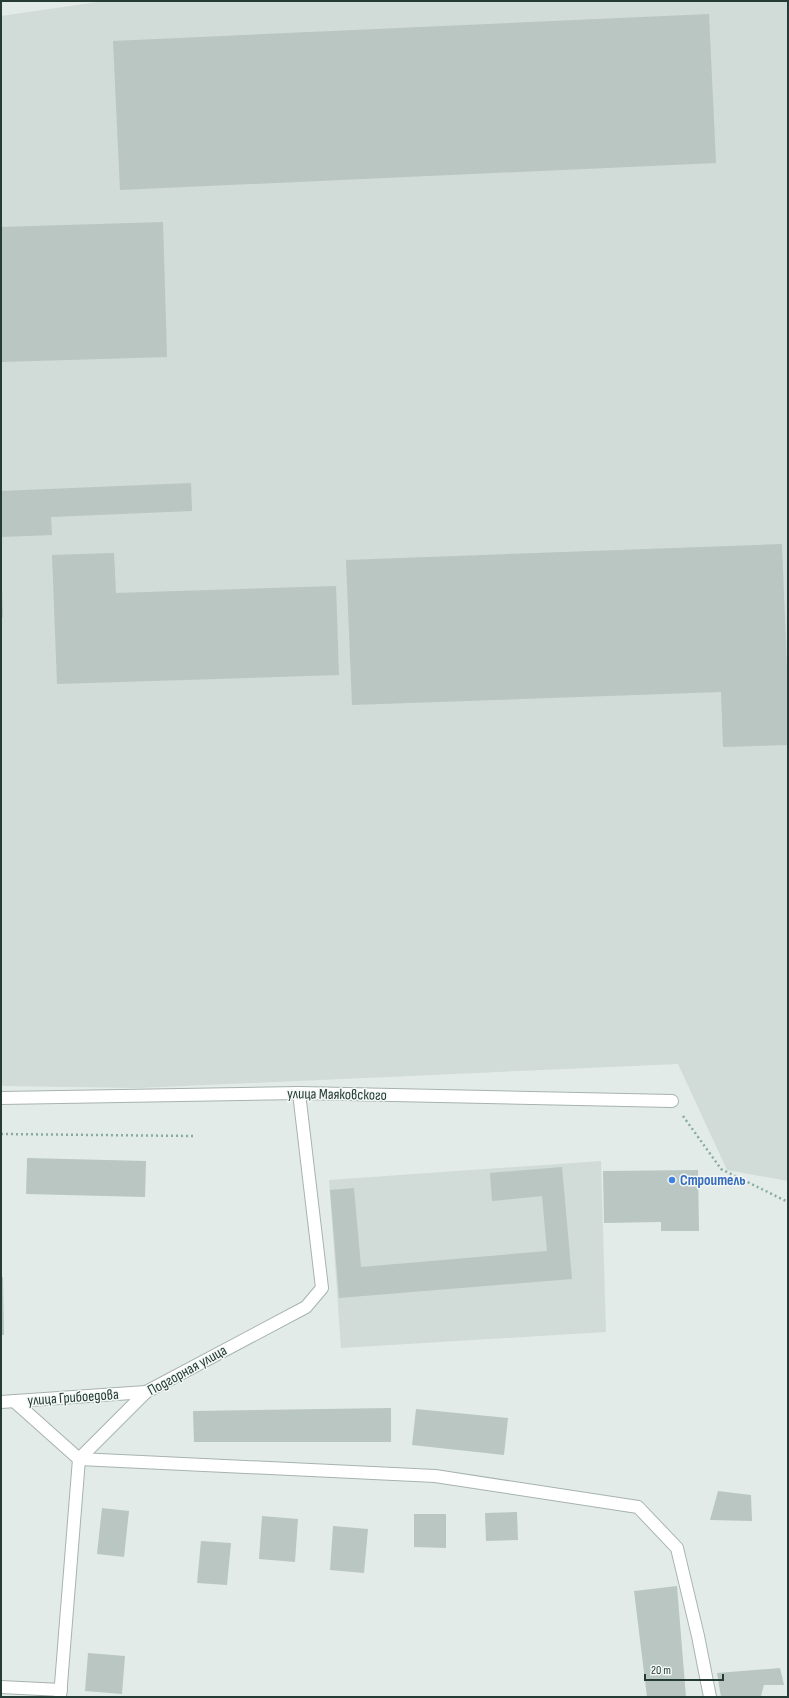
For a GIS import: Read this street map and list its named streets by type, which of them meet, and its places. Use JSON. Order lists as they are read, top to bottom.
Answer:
{
  "streets": {
    "street": ["улица Маяковского", "Подгорная улица", "улица Грибоедова"]
  },
  "crossings": [
    ["улица Маяковского", "Подгорная улица"],
    ["Подгорная улица", "улица Грибоедова"]
  ],
  "places": ["Строитель"],
  "scale_bar": "20 m"
}
